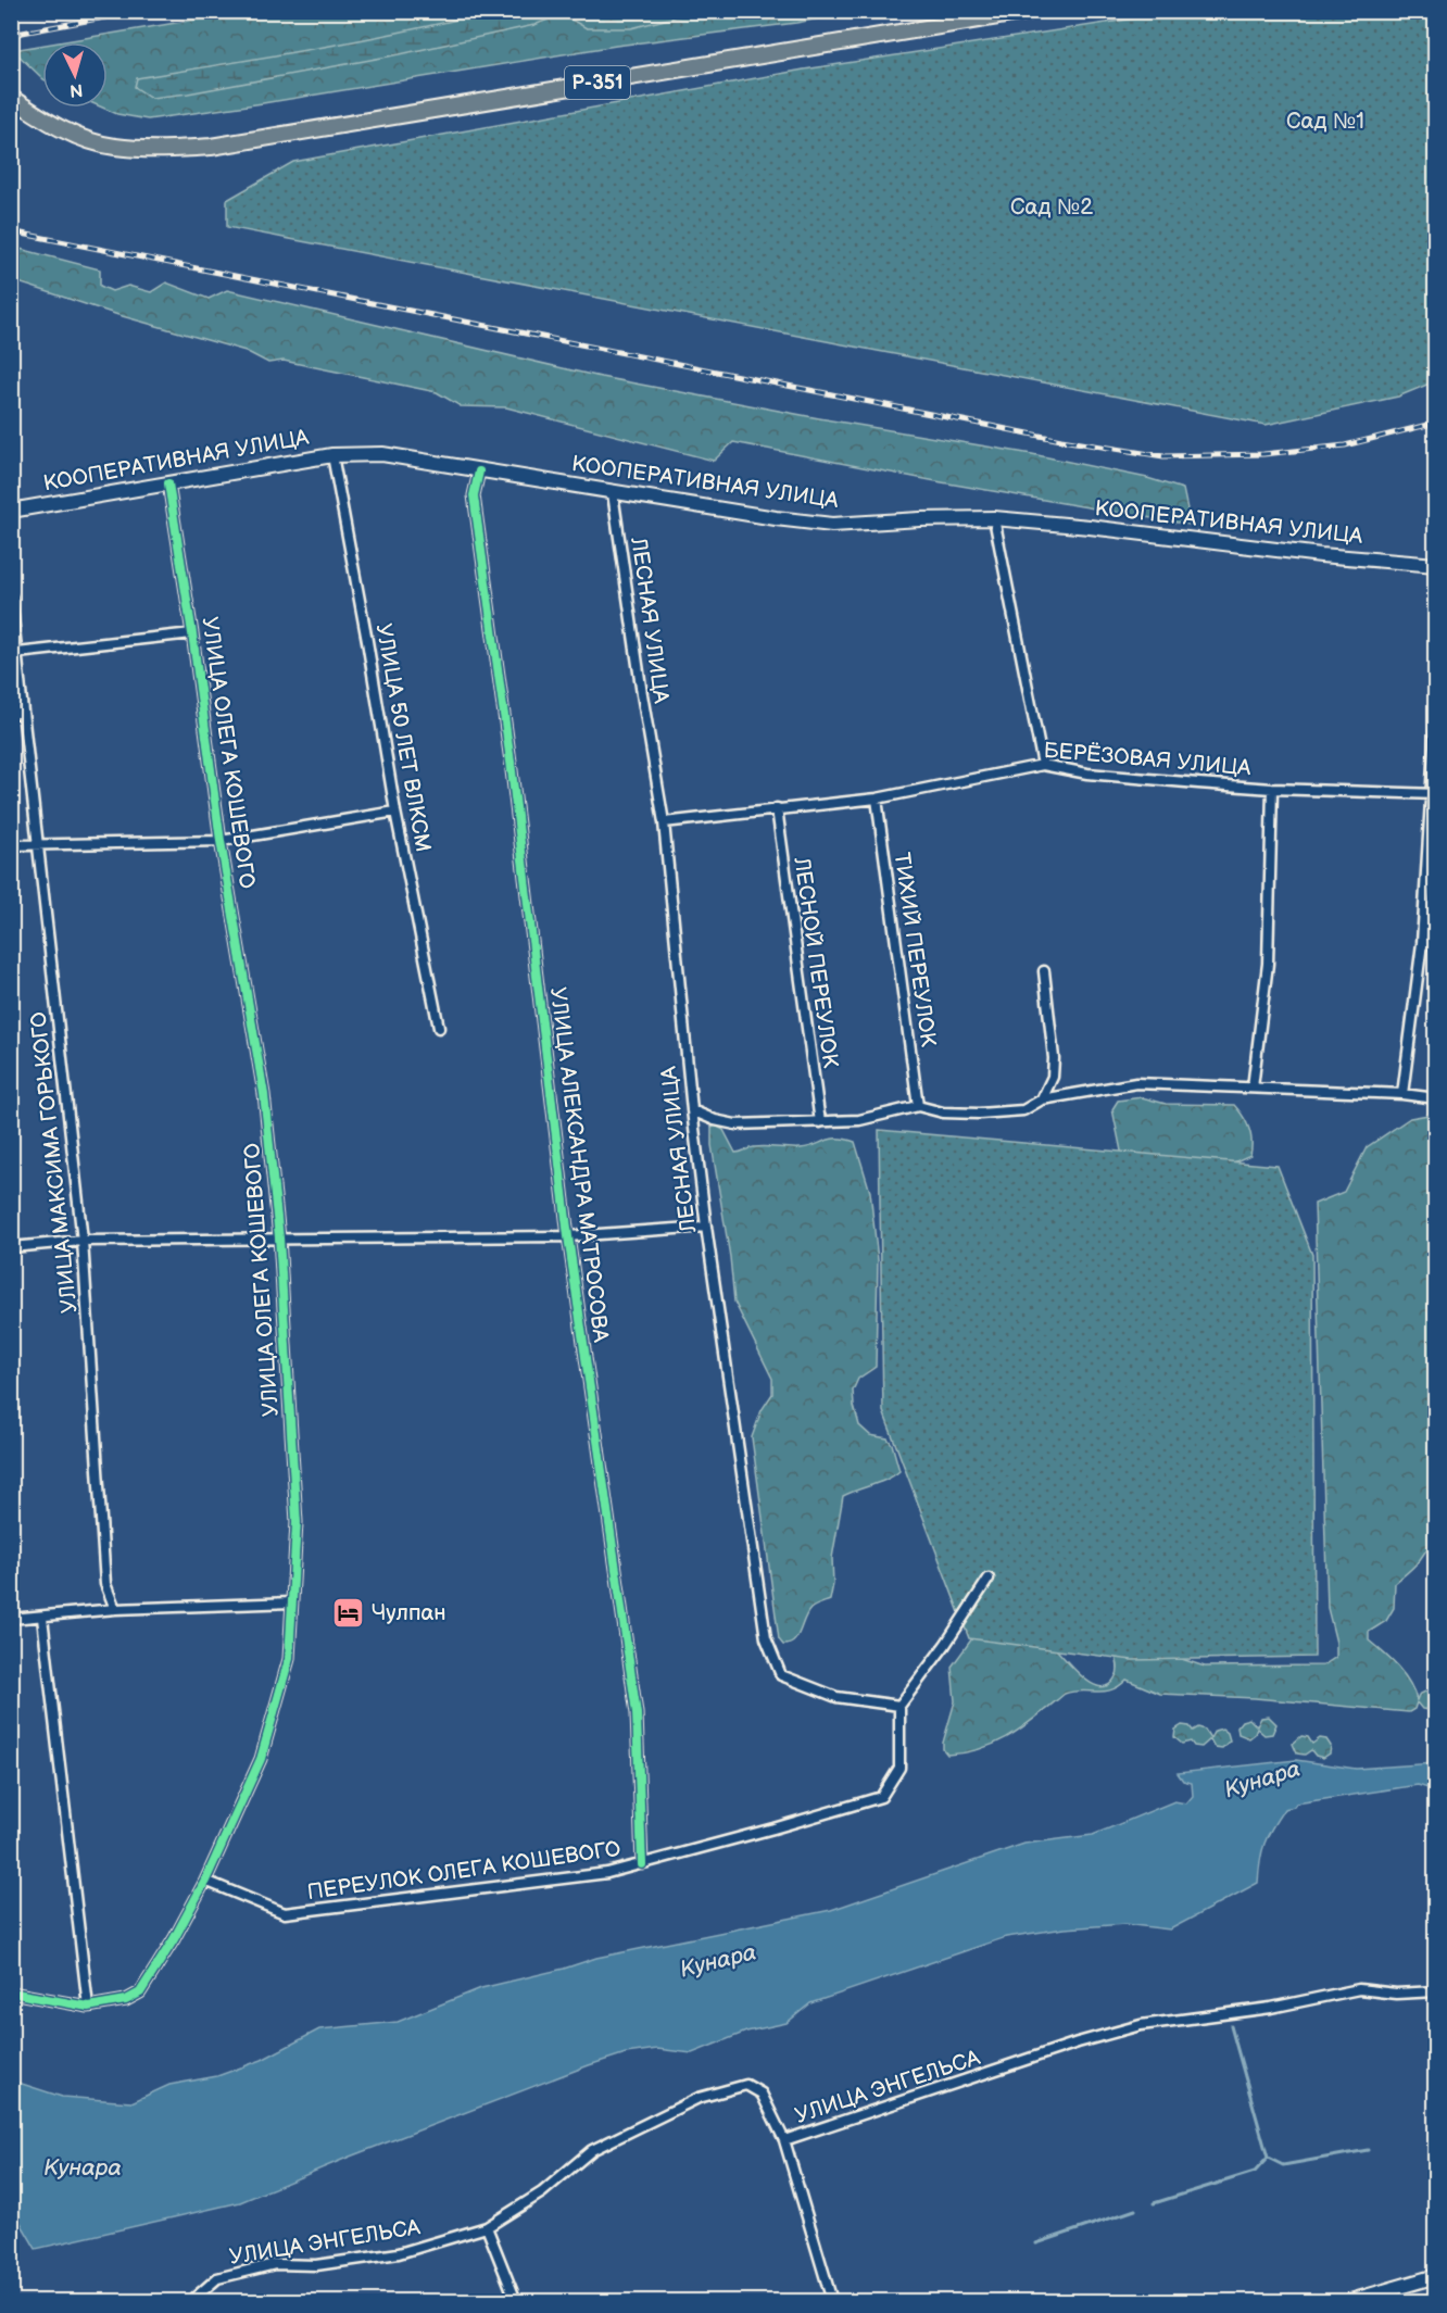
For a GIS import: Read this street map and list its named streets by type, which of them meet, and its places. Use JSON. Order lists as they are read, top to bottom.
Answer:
{
  "streets": {
    "main road": ["Р-351", "КООПЕРАТИВНАЯ УЛИЦА"],
    "street": [
      "ЛЕСНАЯ УЛИЦА",
      "УЛИЦА 50 ЛЕТ ВЛКСМ",
      "УЛИЦА ОЛЕГА КОШЕВОГО",
      "БЕРЁЗОВАЯ УЛИЦА",
      "ТИХИЙ ПЕРЕУЛОК",
      "ЛЕСНОЙ ПЕРЕУЛОК",
      "УЛИЦА МАКСИМА ГОРЬКОГО",
      "УЛИЦА АЛЕКСАНДРА МАТРОСОВА",
      "ПЕРЕУЛОК ОЛЕГА КОШЕВОГО",
      "УЛИЦА ЭНГЕЛЬСА"
    ]
  },
  "crossings": [
    ["КООПЕРАТИВНАЯ УЛИЦА", "ЛЕСНАЯ УЛИЦА"],
    ["КООПЕРАТИВНАЯ УЛИЦА", "УЛИЦА 50 ЛЕТ ВЛКСМ"],
    ["КООПЕРАТИВНАЯ УЛИЦА", "УЛИЦА ОЛЕГА КОШЕВОГО"],
    ["КООПЕРАТИВНАЯ УЛИЦА", "УЛИЦА АЛЕКСАНДРА МАТРОСОВА"],
    ["ЛЕСНАЯ УЛИЦА", "БЕРЁЗОВАЯ УЛИЦА"],
    ["ЛЕСНАЯ УЛИЦА", "ПЕРЕУЛОК ОЛЕГА КОШЕВОГО"],
    ["УЛИЦА ОЛЕГА КОШЕВОГО", "ПЕРЕУЛОК ОЛЕГА КОШЕВОГО"],
    ["БЕРЁЗОВАЯ УЛИЦА", "ТИХИЙ ПЕРЕУЛОК"],
    ["БЕРЁЗОВАЯ УЛИЦА", "ЛЕСНОЙ ПЕРЕУЛОК"],
    ["УЛИЦА АЛЕКСАНДРА МАТРОСОВА", "ПЕРЕУЛОК ОЛЕГА КОШЕВОГО"]
  ],
  "water": ["Кунара"],
  "parks": ["Сад №1", "Сад №2"],
  "places": {
    "hotel": ["Чулпан"]
  },
  "north": "bottom"
}
